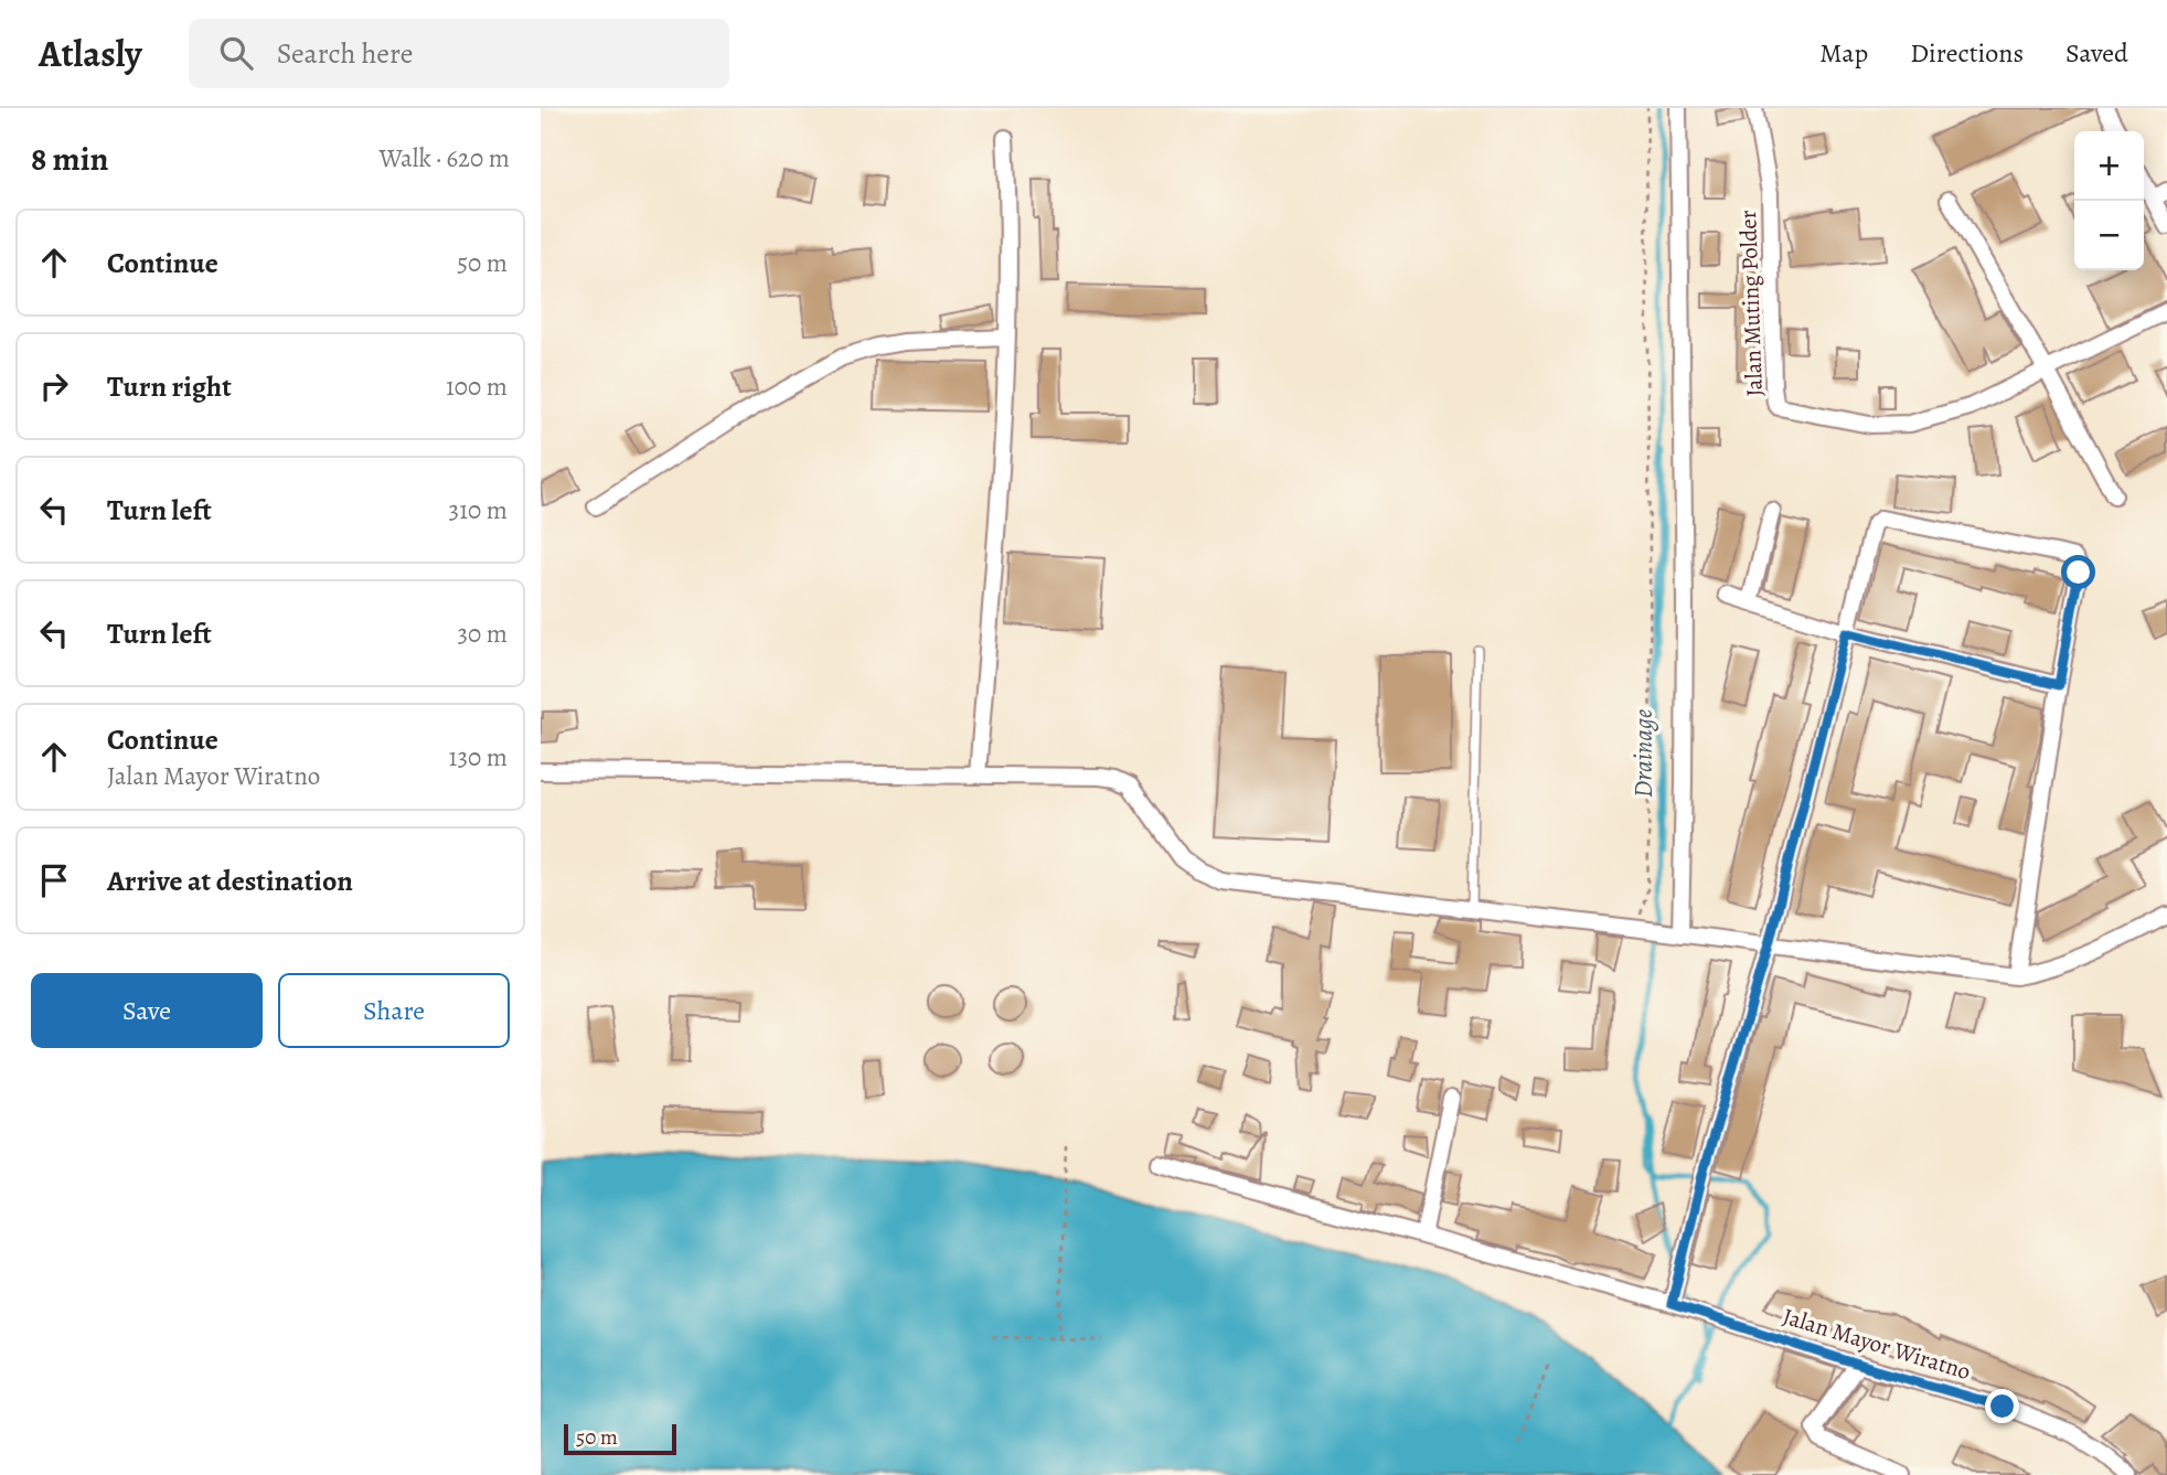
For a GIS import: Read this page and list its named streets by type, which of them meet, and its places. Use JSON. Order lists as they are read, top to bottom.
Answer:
{
  "streets": {
    "street": ["Jalan Muting Polder", "Jalan Mayor Wiratno"]
  },
  "water": ["Drainage"],
  "scale_bar": "50 m",
  "page": {
    "header": "Atlasly",
    "search": "Search here",
    "nav": ["Map", "Directions", "Saved"],
    "heading": ["8 min", "Walk · 620 m"],
    "map_buttons": ["+", "−"],
    "list": [
      ["Continue", "50 m"],
      ["Turn right", "100 m"],
      ["Turn left", "310 m"],
      ["Turn left", "30 m"],
      ["Continue", "Jalan Mayor Wiratno", "130 m"],
      "Arrive at destination"
    ],
    "buttons": ["Save", "Share"],
    "scale": "50 m"
  }
}
